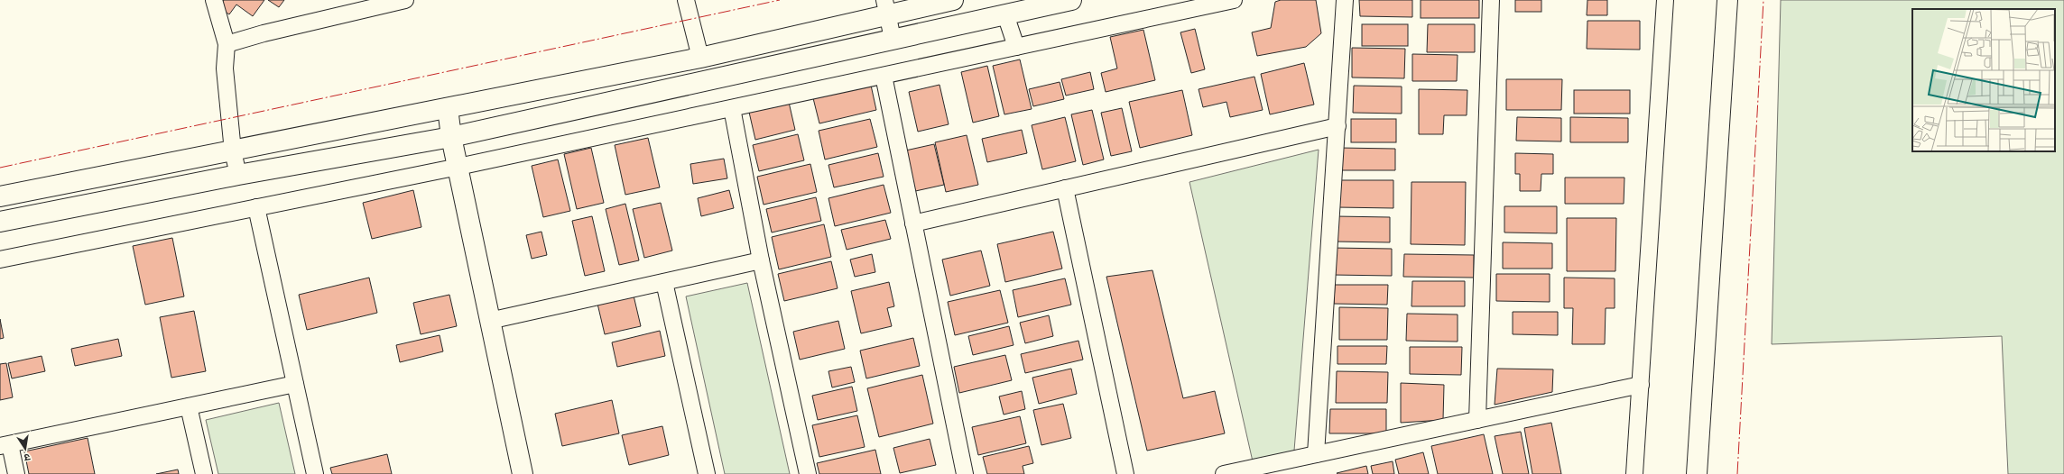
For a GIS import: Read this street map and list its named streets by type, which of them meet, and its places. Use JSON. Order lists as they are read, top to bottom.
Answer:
{
  "north": "bottom"
}
